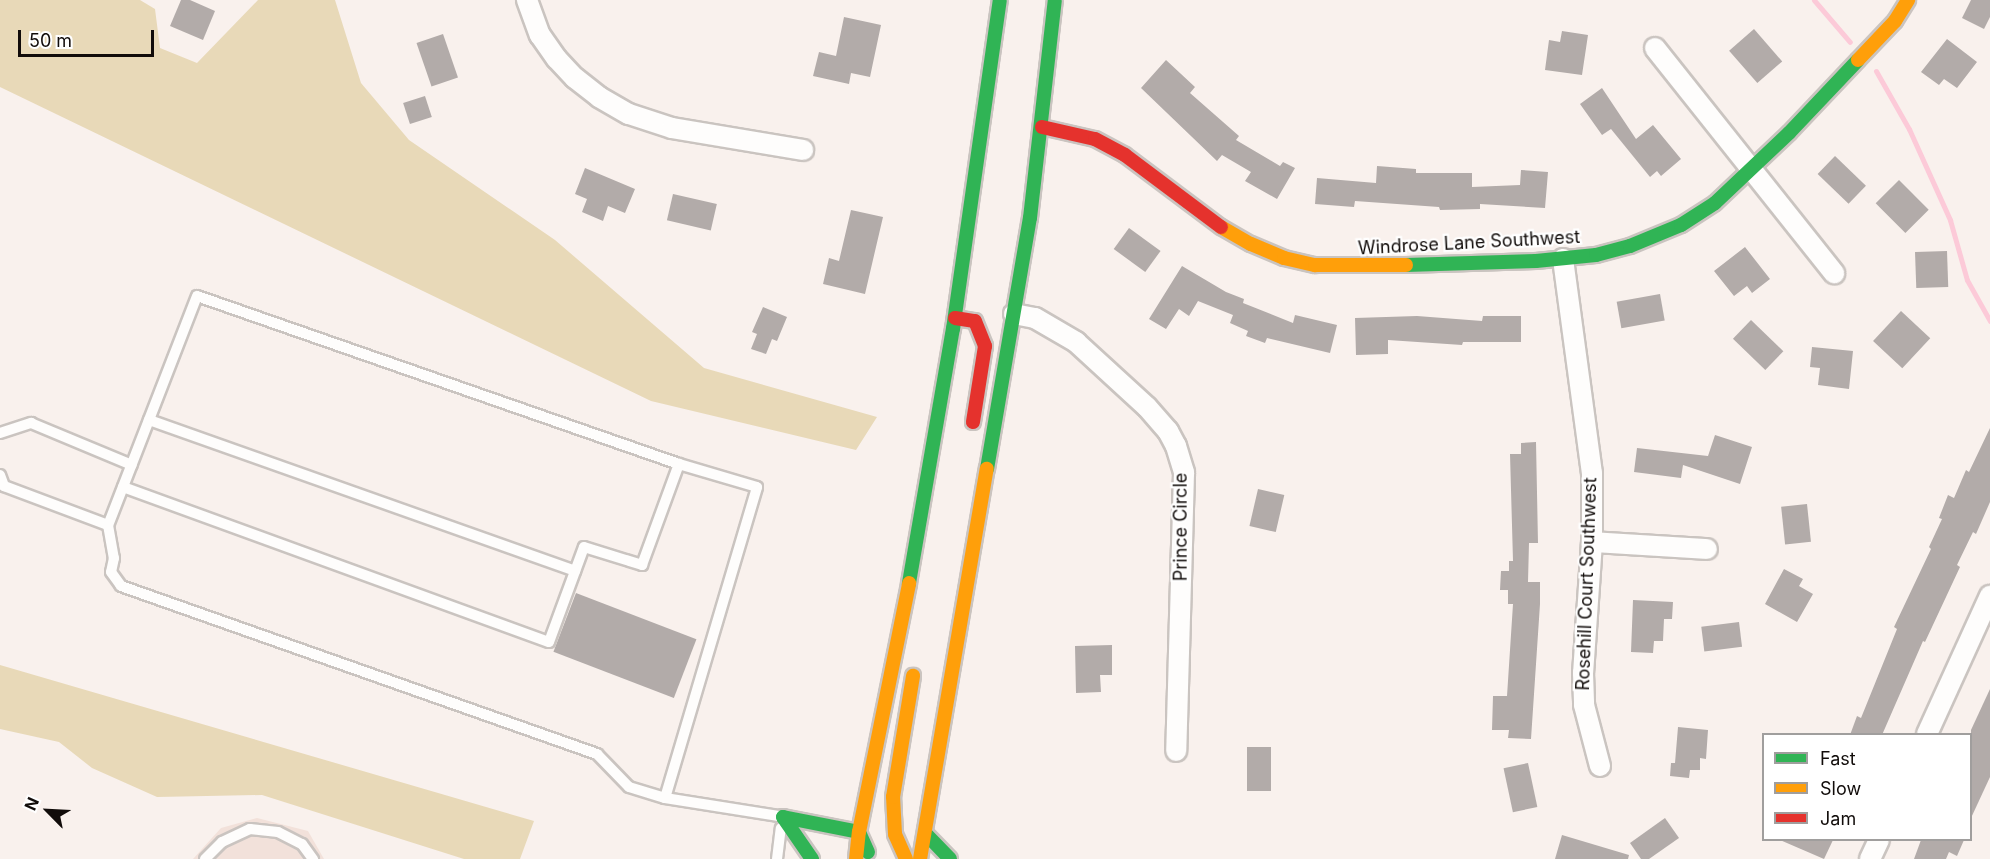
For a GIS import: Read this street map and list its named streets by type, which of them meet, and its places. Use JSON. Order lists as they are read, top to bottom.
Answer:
{
  "streets": {
    "main road": ["Windrose Lane Southwest"],
    "street": ["Prince Circle", "Rosehill Court Southwest"]
  },
  "crossings": [
    ["Windrose Lane Southwest", "Rosehill Court Southwest"]
  ],
  "legend": ["Fast", "Slow", "Jam"],
  "scale_bar": "50 m",
  "north": "top left"
}
